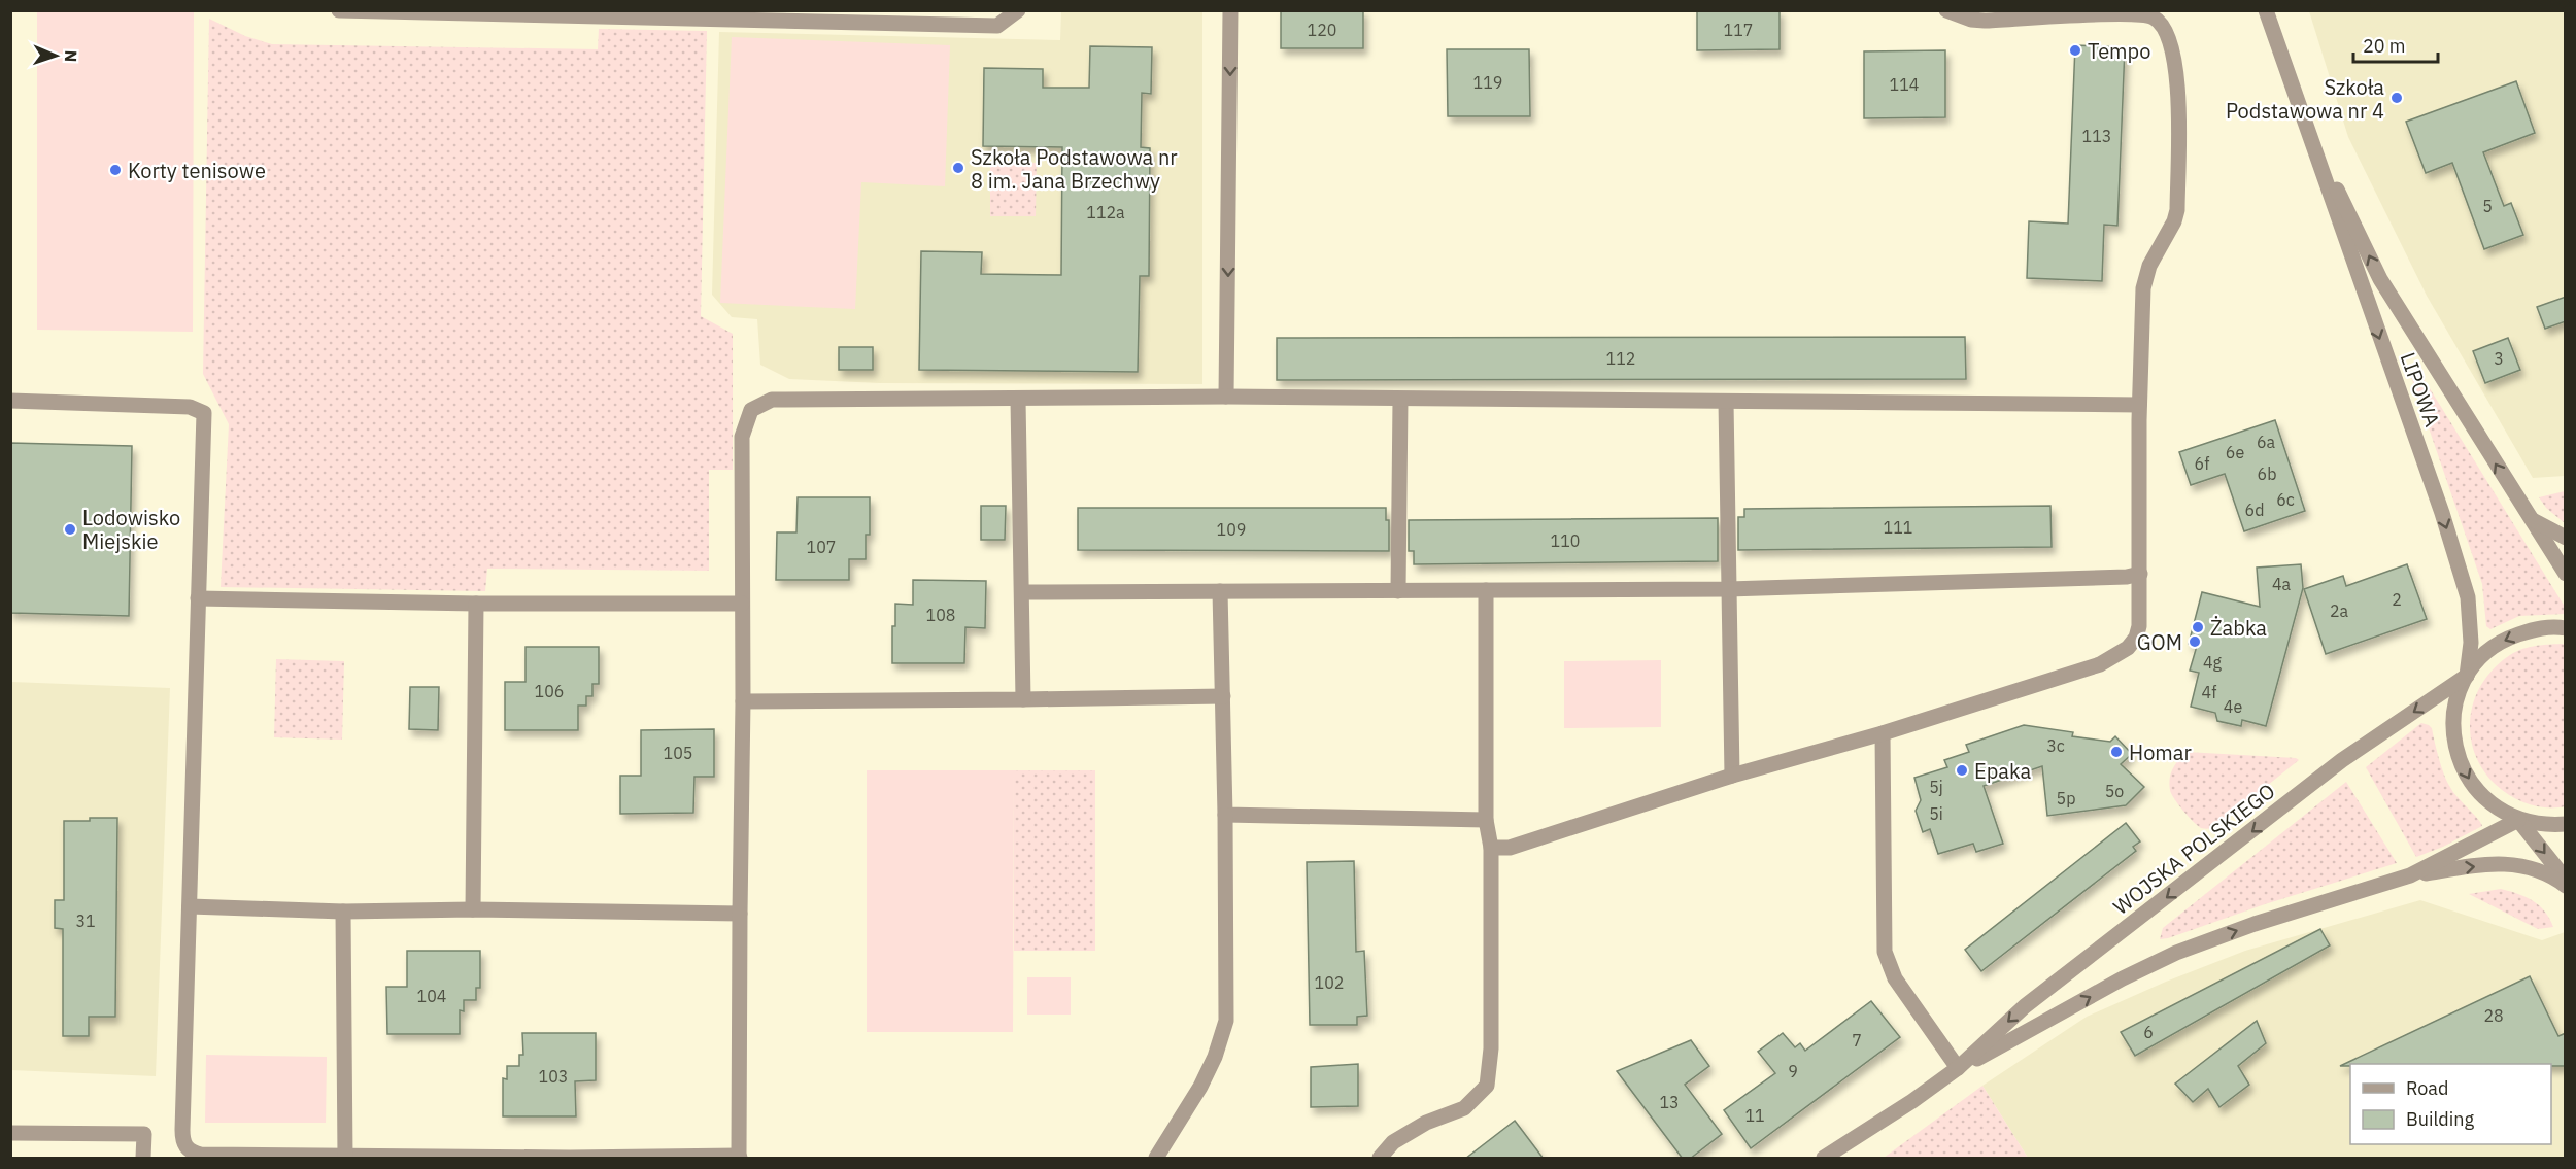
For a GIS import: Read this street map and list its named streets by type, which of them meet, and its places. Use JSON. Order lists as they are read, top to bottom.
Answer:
{
  "streets": {
    "street": ["LIPOWA", "WOJSKA POLSKIEGO"]
  },
  "crossings": [
    ["LIPOWA", "WOJSKA POLSKIEGO"]
  ],
  "places": [
    "Tempo",
    "Szkoła Podstawowa nr 4",
    "Szkoła Podstawowa nr 8 im. Jana Brzechwy",
    "Korty tenisowe",
    "Lodowisko Miejskie",
    "Żabka",
    "GOM",
    "Homar",
    "Epaka"
  ],
  "house_numbers": [
    "120",
    "117",
    "119",
    "114",
    "113",
    "5",
    "112a",
    "112",
    "3",
    "6a",
    "6e",
    "6f",
    "6b",
    "6c",
    "6d",
    "111",
    "109",
    "110",
    "107",
    "4a",
    "2",
    "2a",
    "108",
    "4g",
    "106",
    "4f",
    "4e",
    "3c",
    "105",
    "5j",
    "5o",
    "5p",
    "5i",
    "31",
    "102",
    "104",
    "28",
    "6",
    "7",
    "9",
    "103",
    "13",
    "11"
  ],
  "legend": ["Road", "Building"],
  "scale_bar": "20 m",
  "north": "right"
}
